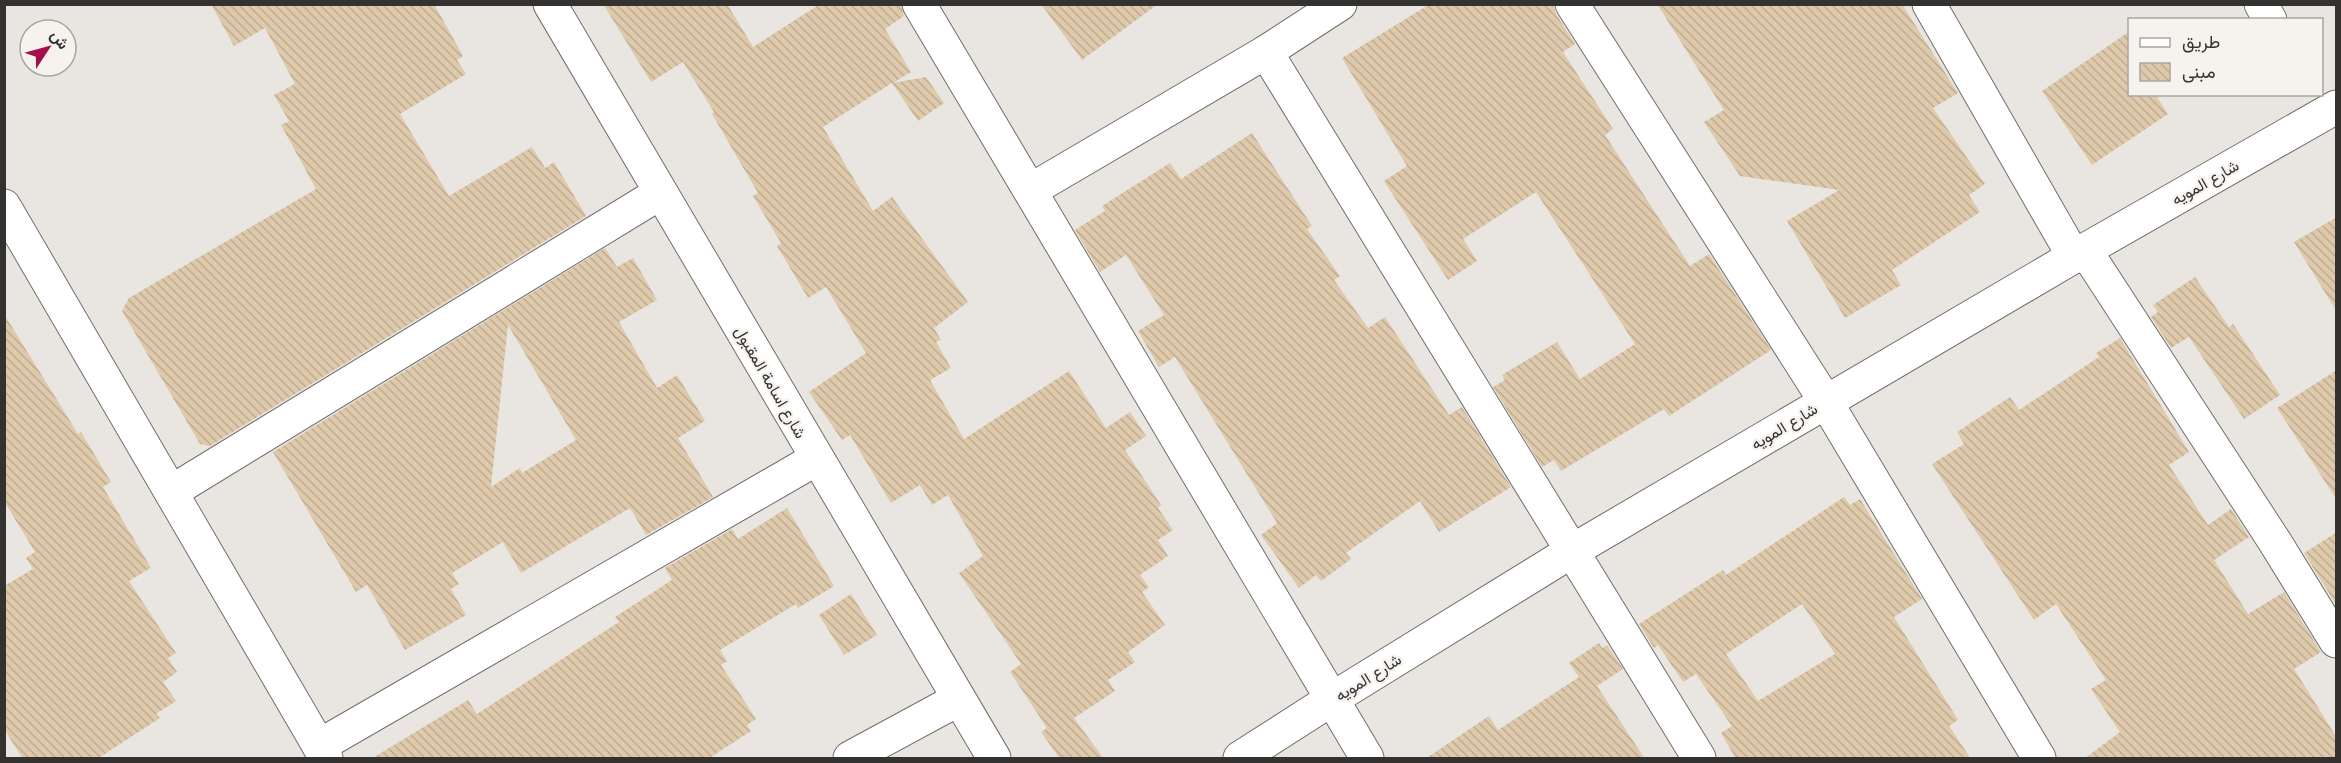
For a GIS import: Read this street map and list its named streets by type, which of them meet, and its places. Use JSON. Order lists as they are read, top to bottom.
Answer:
{
  "streets": {
    "street": ["شارع المويه", "شارع اسامة المقبول"]
  },
  "legend": ["طريق", "مبنى"],
  "north": "top right"
}
